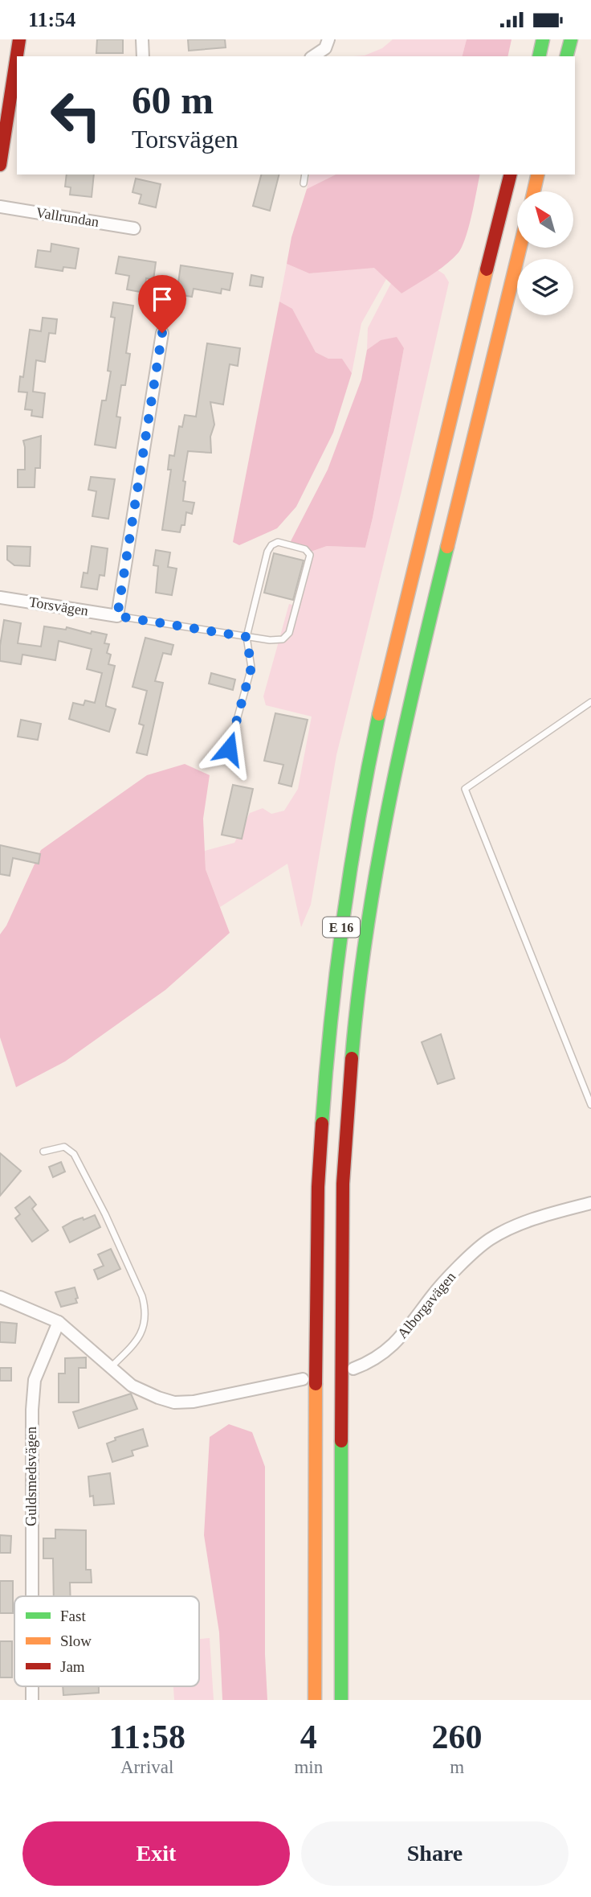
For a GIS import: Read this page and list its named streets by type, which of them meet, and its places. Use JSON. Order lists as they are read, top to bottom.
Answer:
{
  "streets": {
    "main road": ["E 16"],
    "street": [
      "Vallrundan",
      "Torsvägen",
      "Alborgavägen",
      "Guldsmedsvägen"
    ]
  },
  "legend": ["Fast", "Slow", "Jam"],
  "north": "top left",
  "page": {
    "status": "11:54",
    "turn": ["60 m", "Torsvägen"],
    "eta": [
      "11:58",
      "Arrival",
      "4",
      "min",
      "260",
      "m"
    ],
    "buttons": ["Exit", "Share"]
  }
}
